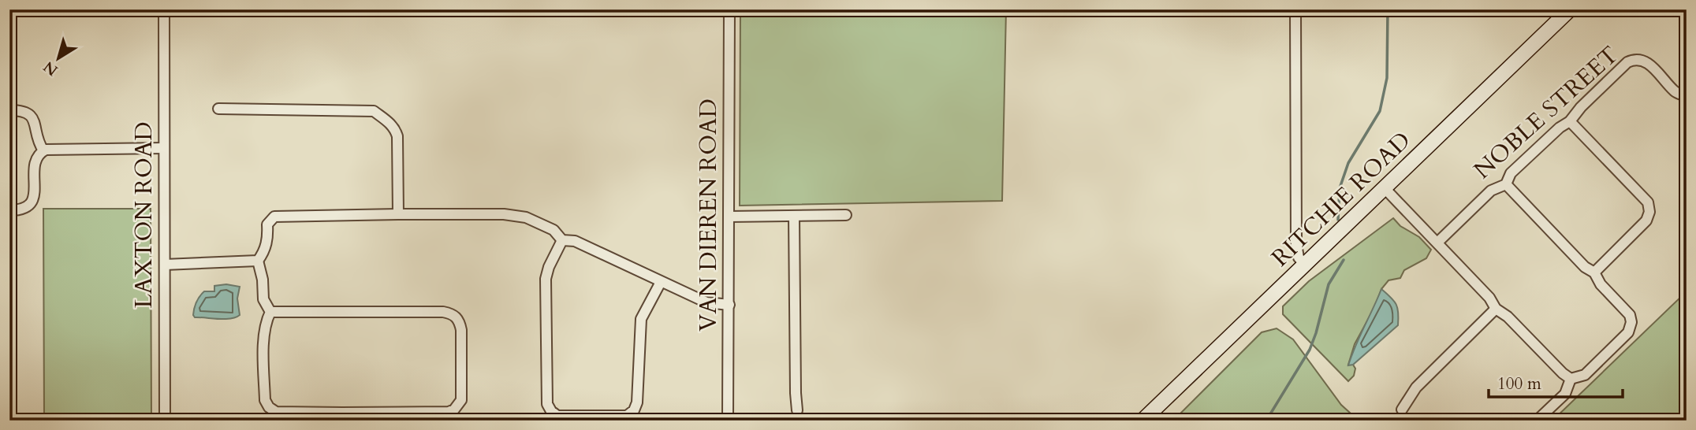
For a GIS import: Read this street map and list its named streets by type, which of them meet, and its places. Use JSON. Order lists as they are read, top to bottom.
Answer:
{
  "streets": {
    "street": [
      "NOBLE STREET",
      "RITCHIE ROAD",
      "LAXTON ROAD",
      "VAN DIEREN ROAD"
    ]
  },
  "scale_bar": "100 m",
  "north": "bottom left"
}
